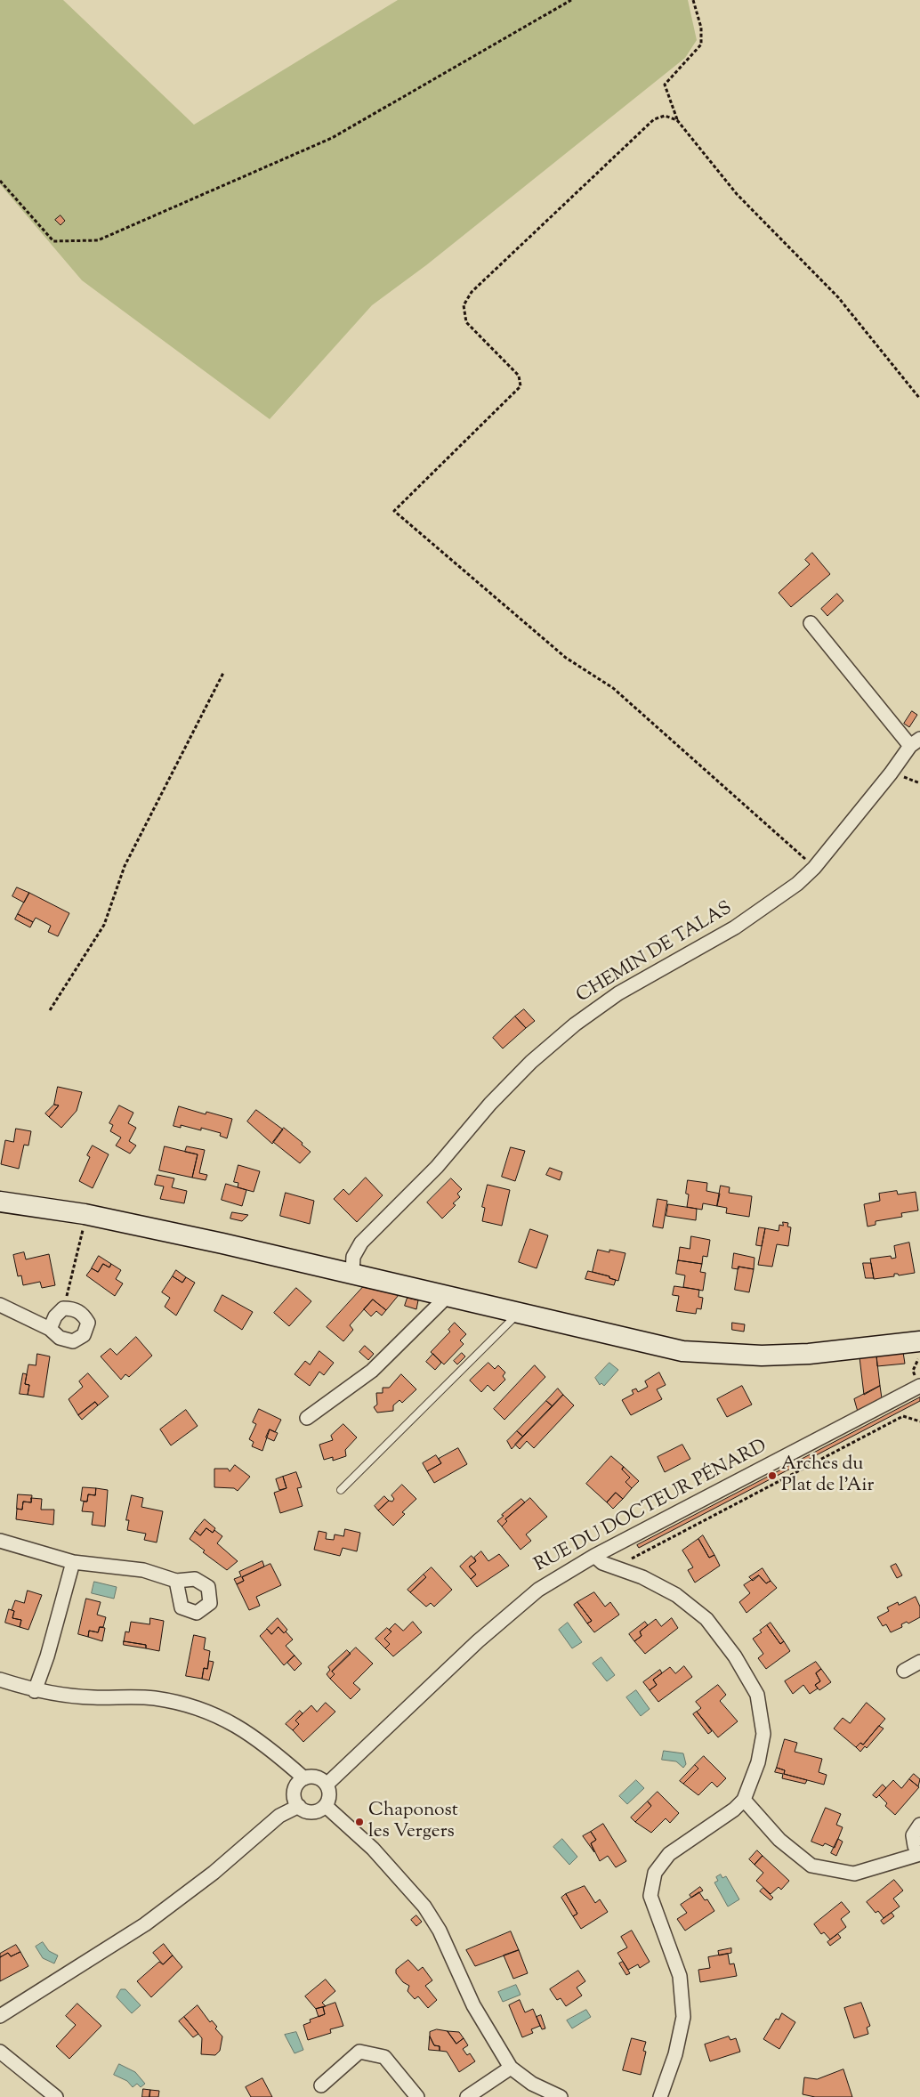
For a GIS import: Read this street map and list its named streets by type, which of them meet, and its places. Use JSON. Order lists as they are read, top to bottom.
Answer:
{
  "streets": {
    "street": ["CHEMIN DE TALAS", "RUE DU DOCTEUR PÉNARD"]
  },
  "places": ["Arches du Plat de l'Air", "Chaponost les Vergers"]
}
